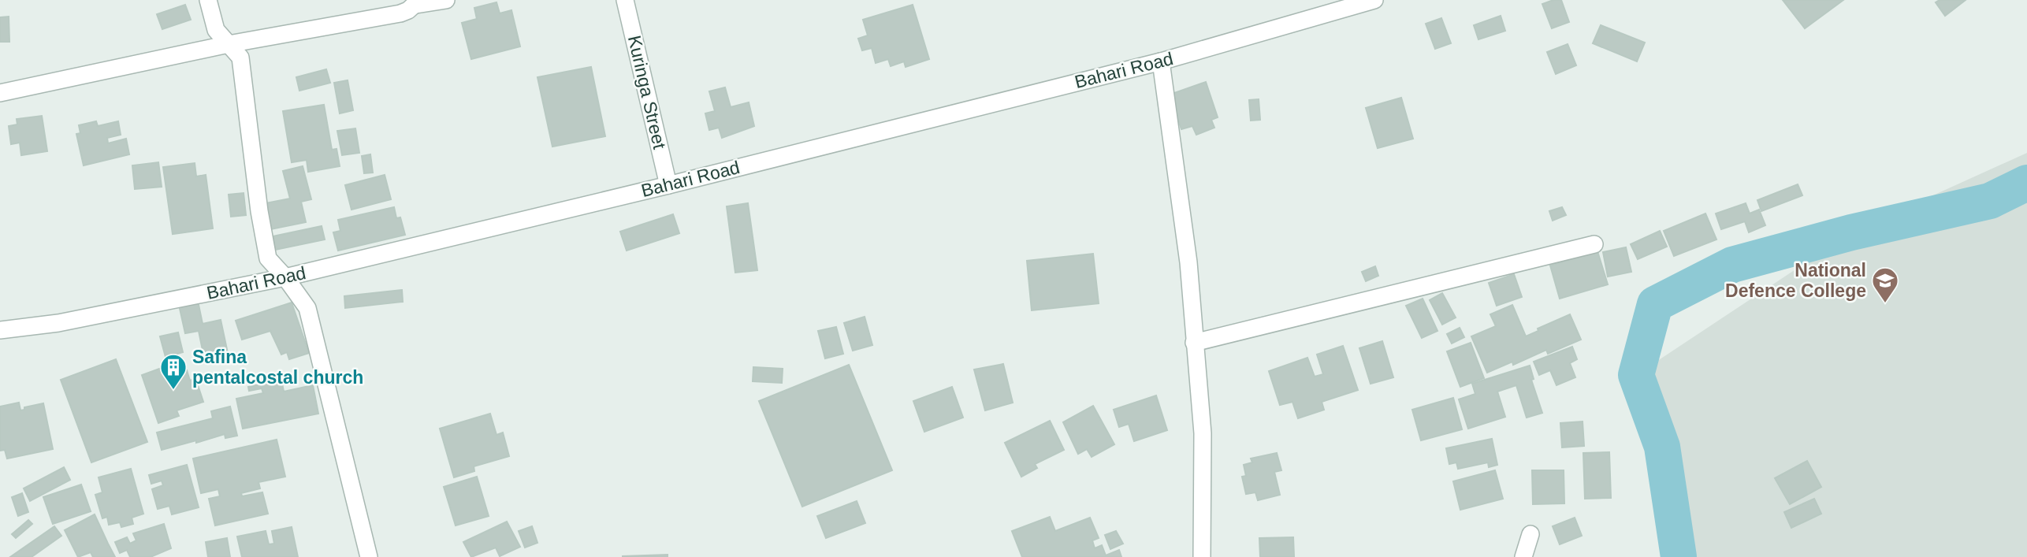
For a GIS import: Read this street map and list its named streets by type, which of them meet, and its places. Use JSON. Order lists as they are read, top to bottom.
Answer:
{
  "streets": {
    "street": ["Bahari Road", "Kuringa Street"]
  },
  "crossings": [
    ["Bahari Road", "Kuringa Street"]
  ],
  "places": {
    "school or university": ["National Defence College"],
    "building": ["Safina pentalcostal church"]
  }
}
